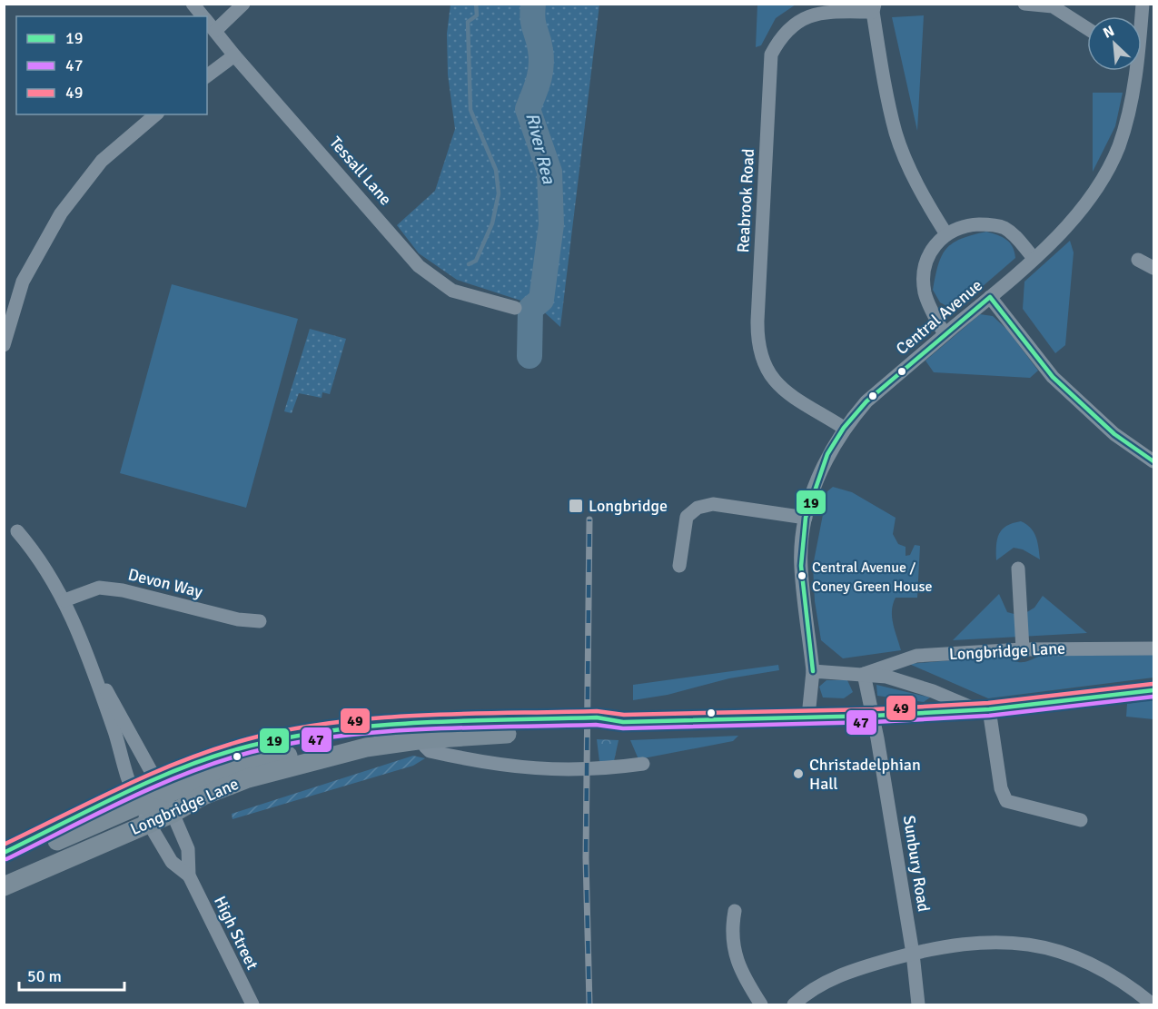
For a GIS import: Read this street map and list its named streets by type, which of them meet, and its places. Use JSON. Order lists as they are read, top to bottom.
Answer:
{
  "streets": {
    "street": [
      "Tessall Lane",
      "Reabrook Road",
      "Central Avenue",
      "Devon Way",
      "Longbridge Lane",
      "Sunbury Road",
      "High Street"
    ]
  },
  "crossings": [
    ["Reabrook Road", "Central Avenue"],
    ["Central Avenue", "Longbridge Lane"],
    ["Longbridge Lane", "Sunbury Road"],
    ["Longbridge Lane", "High Street"]
  ],
  "water": ["River Rea"],
  "places": {
    "transit": ["Longbridge"],
    "other": ["Central Avenue / Coney Green House", "Christadelphian Hall"]
  },
  "lines": ["transit line 19", "transit line 49", "transit line 47"],
  "legend": ["19", "47", "49"],
  "scale_bar": "50 m",
  "north": "top left"
}
